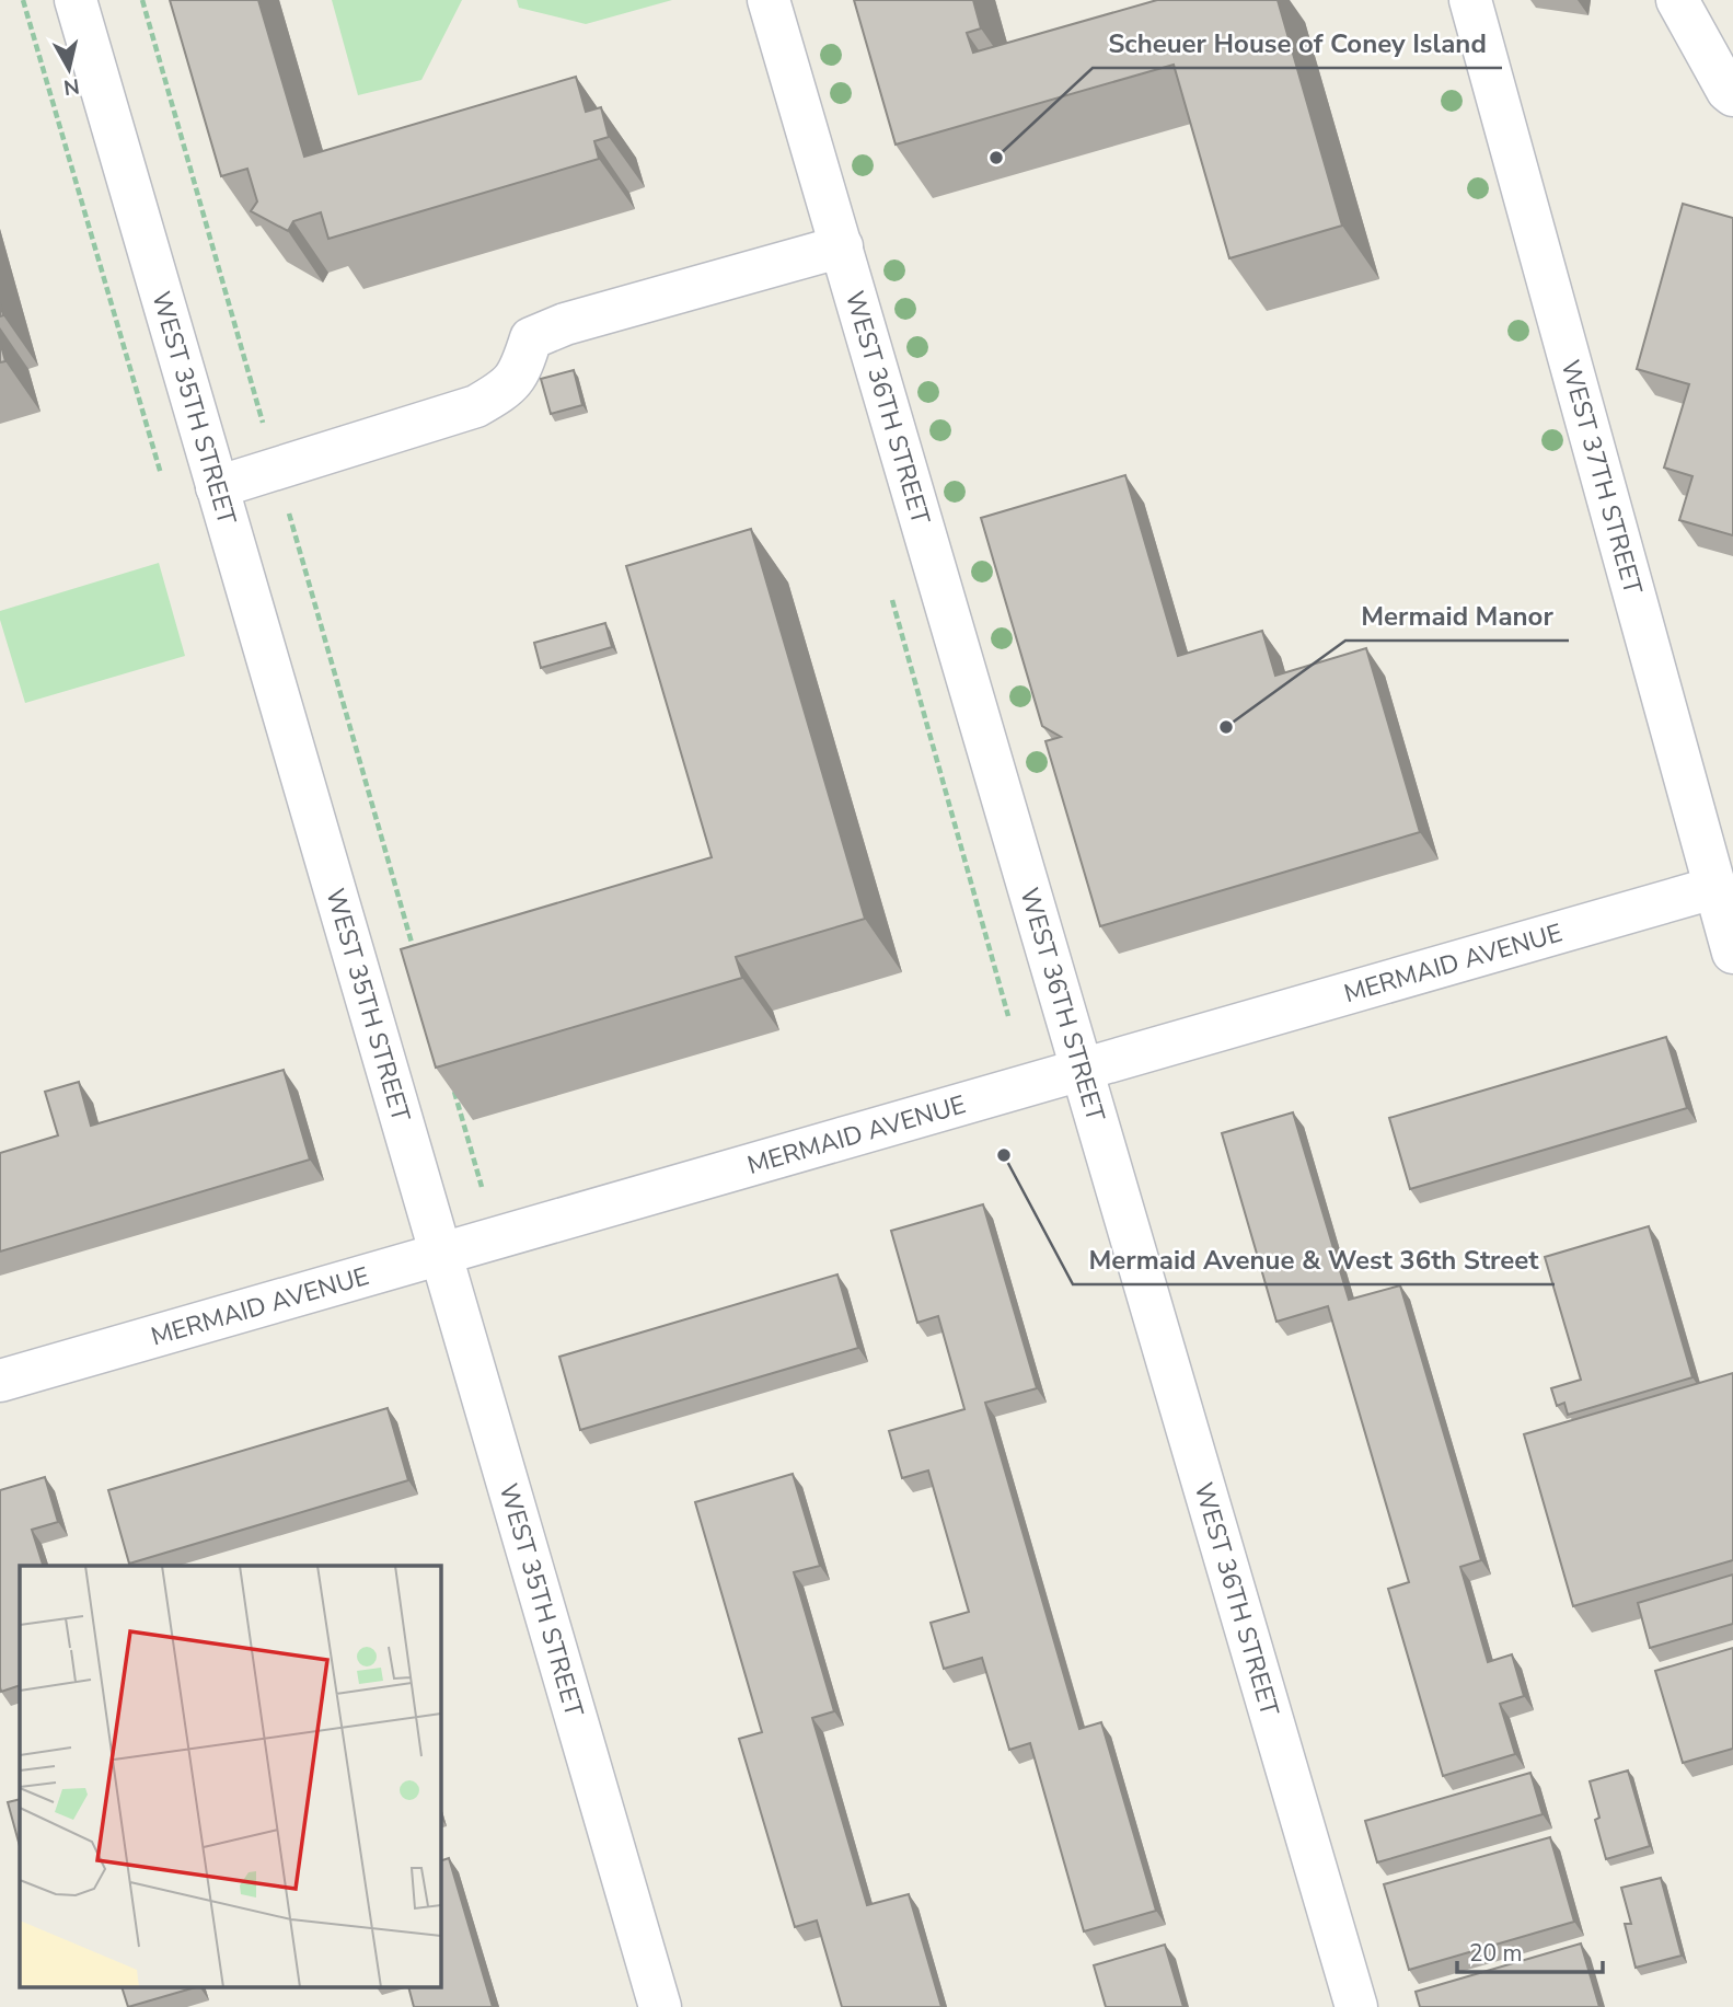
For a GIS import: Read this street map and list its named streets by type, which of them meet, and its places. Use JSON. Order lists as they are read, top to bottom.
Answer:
{
  "streets": {
    "street": [
      "WEST 35TH STREET",
      "WEST 36TH STREET",
      "WEST 37TH STREET",
      "MERMAID AVENUE"
    ]
  },
  "crossings": [
    ["WEST 35TH STREET", "MERMAID AVENUE"],
    ["WEST 36TH STREET", "MERMAID AVENUE"],
    ["WEST 37TH STREET", "MERMAID AVENUE"]
  ],
  "places": ["Scheuer House of Coney Island", "Mermaid Manor", "Mermaid Avenue & West 36th Street"],
  "scale_bar": "20 m",
  "north": "bottom"
}
